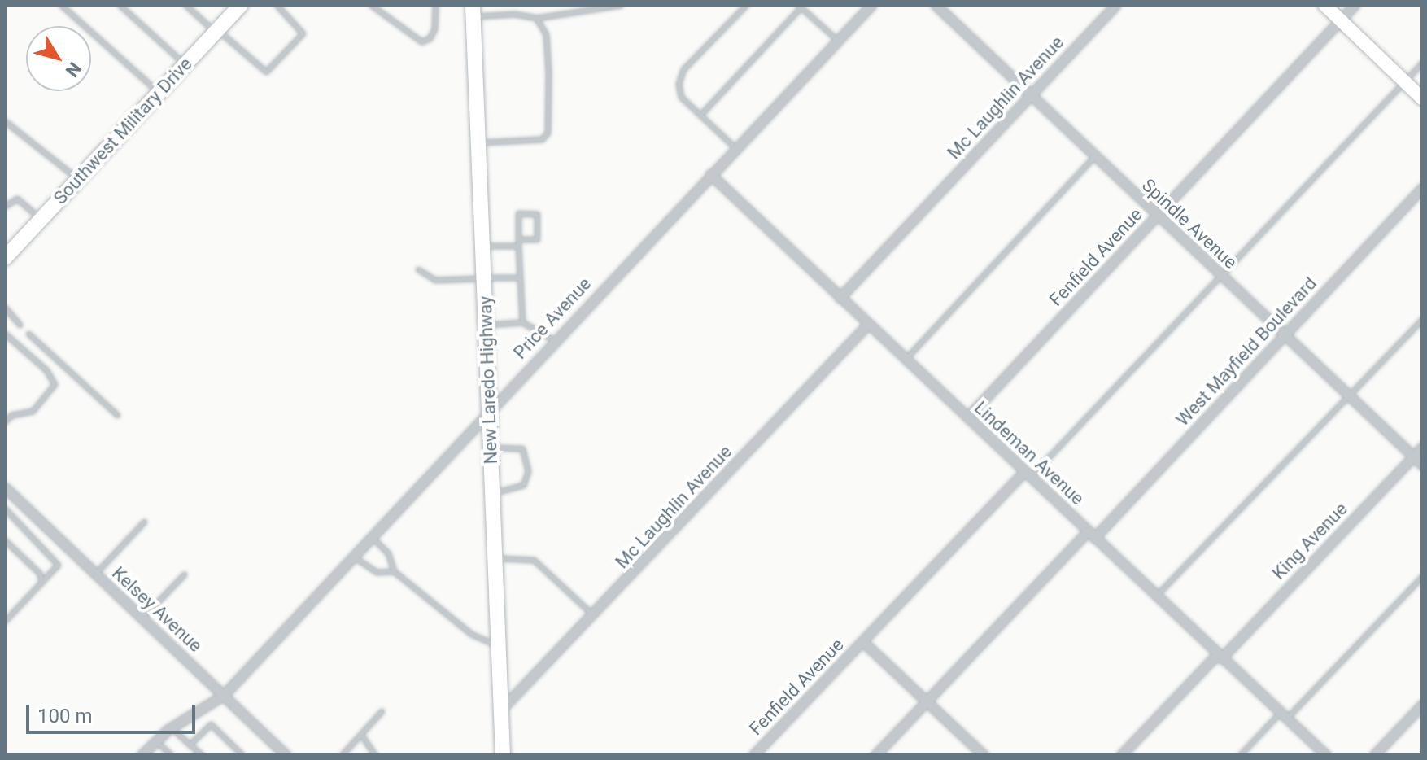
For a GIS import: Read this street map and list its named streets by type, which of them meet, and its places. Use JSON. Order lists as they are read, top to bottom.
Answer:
{
  "streets": {
    "main road": ["Southwest Military Drive", "New Laredo Highway"],
    "street": [
      "Mc Laughlin Avenue",
      "Spindle Avenue",
      "Fenfield Avenue",
      "Price Avenue",
      "West Mayfield Boulevard",
      "Lindeman Avenue",
      "King Avenue",
      "Kelsey Avenue"
    ]
  },
  "crossings": [
    ["Mc Laughlin Avenue", "Spindle Avenue"],
    ["Mc Laughlin Avenue", "New Laredo Highway"],
    ["Mc Laughlin Avenue", "Lindeman Avenue"],
    ["Spindle Avenue", "Fenfield Avenue"],
    ["Spindle Avenue", "West Mayfield Boulevard"],
    ["Spindle Avenue", "King Avenue"],
    ["Fenfield Avenue", "Lindeman Avenue"],
    ["Price Avenue", "New Laredo Highway"],
    ["Price Avenue", "Lindeman Avenue"],
    ["Price Avenue", "Kelsey Avenue"],
    ["West Mayfield Boulevard", "Lindeman Avenue"],
    ["Lindeman Avenue", "King Avenue"]
  ],
  "scale_bar": "100 m",
  "north": "bottom right"
}
